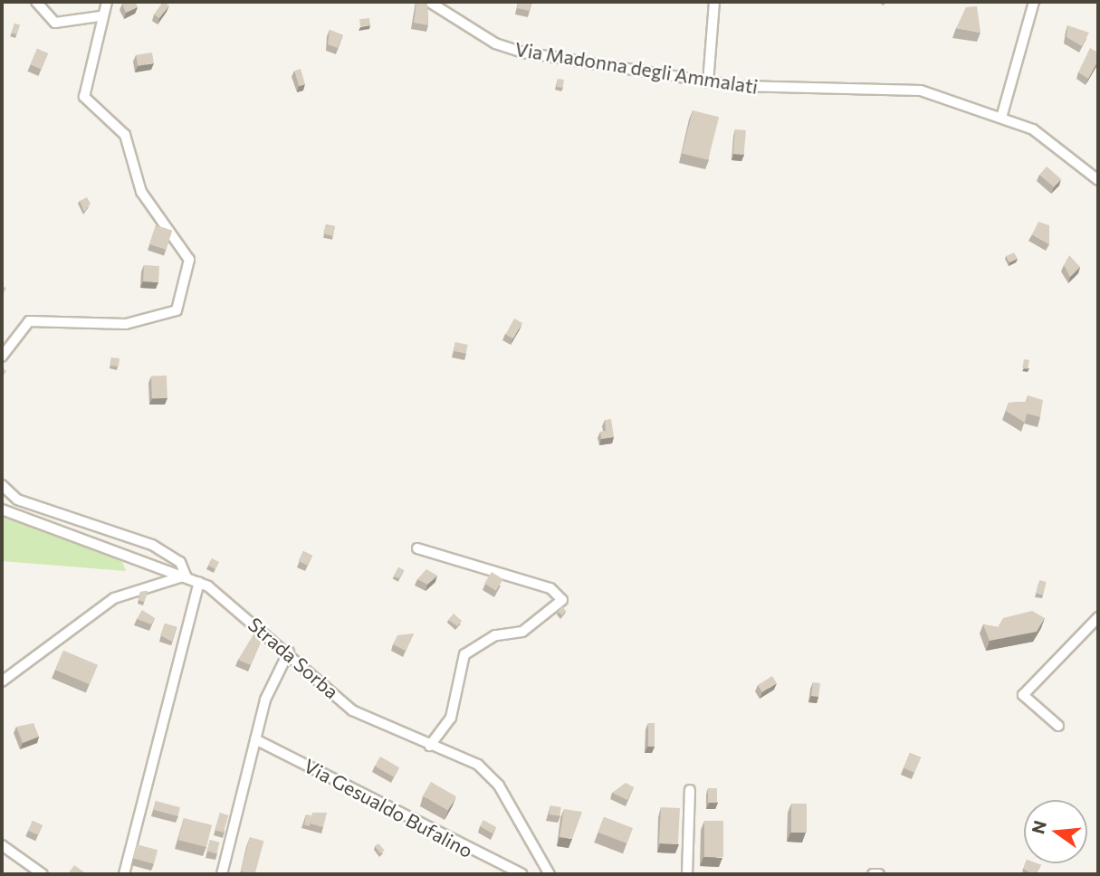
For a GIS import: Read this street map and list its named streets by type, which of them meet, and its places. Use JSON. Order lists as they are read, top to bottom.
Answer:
{
  "streets": {
    "street": ["Via Madonna degli Ammalati", "Strada Sorba", "Via Gesualdo Bufalino"]
  },
  "north": "left"
}
